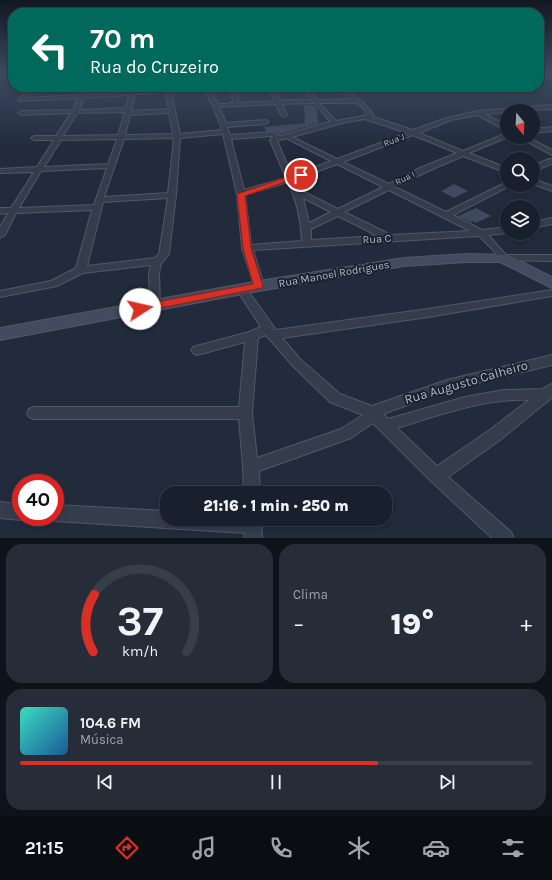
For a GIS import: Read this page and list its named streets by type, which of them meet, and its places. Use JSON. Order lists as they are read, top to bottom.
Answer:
{
  "streets": {
    "street": [
      "Rua J",
      "Rua I",
      "Rua C",
      "Rua Manoel Rodrigues",
      "Rua Augusto Calheiro"
    ]
  },
  "north": "bottom",
  "page": {
    "turn": ["70 m", "Rua do Cruzeiro"],
    "limit": "40",
    "trip": "21:16 · 1 min · 250 m",
    "tile": "Clima",
    "heat": ["−", "19°", "+"],
    "song": ["104.6 FM", "Música"],
    "tabs": "21:15",
    "gauge": ["37", "km/h"]
  }
}
